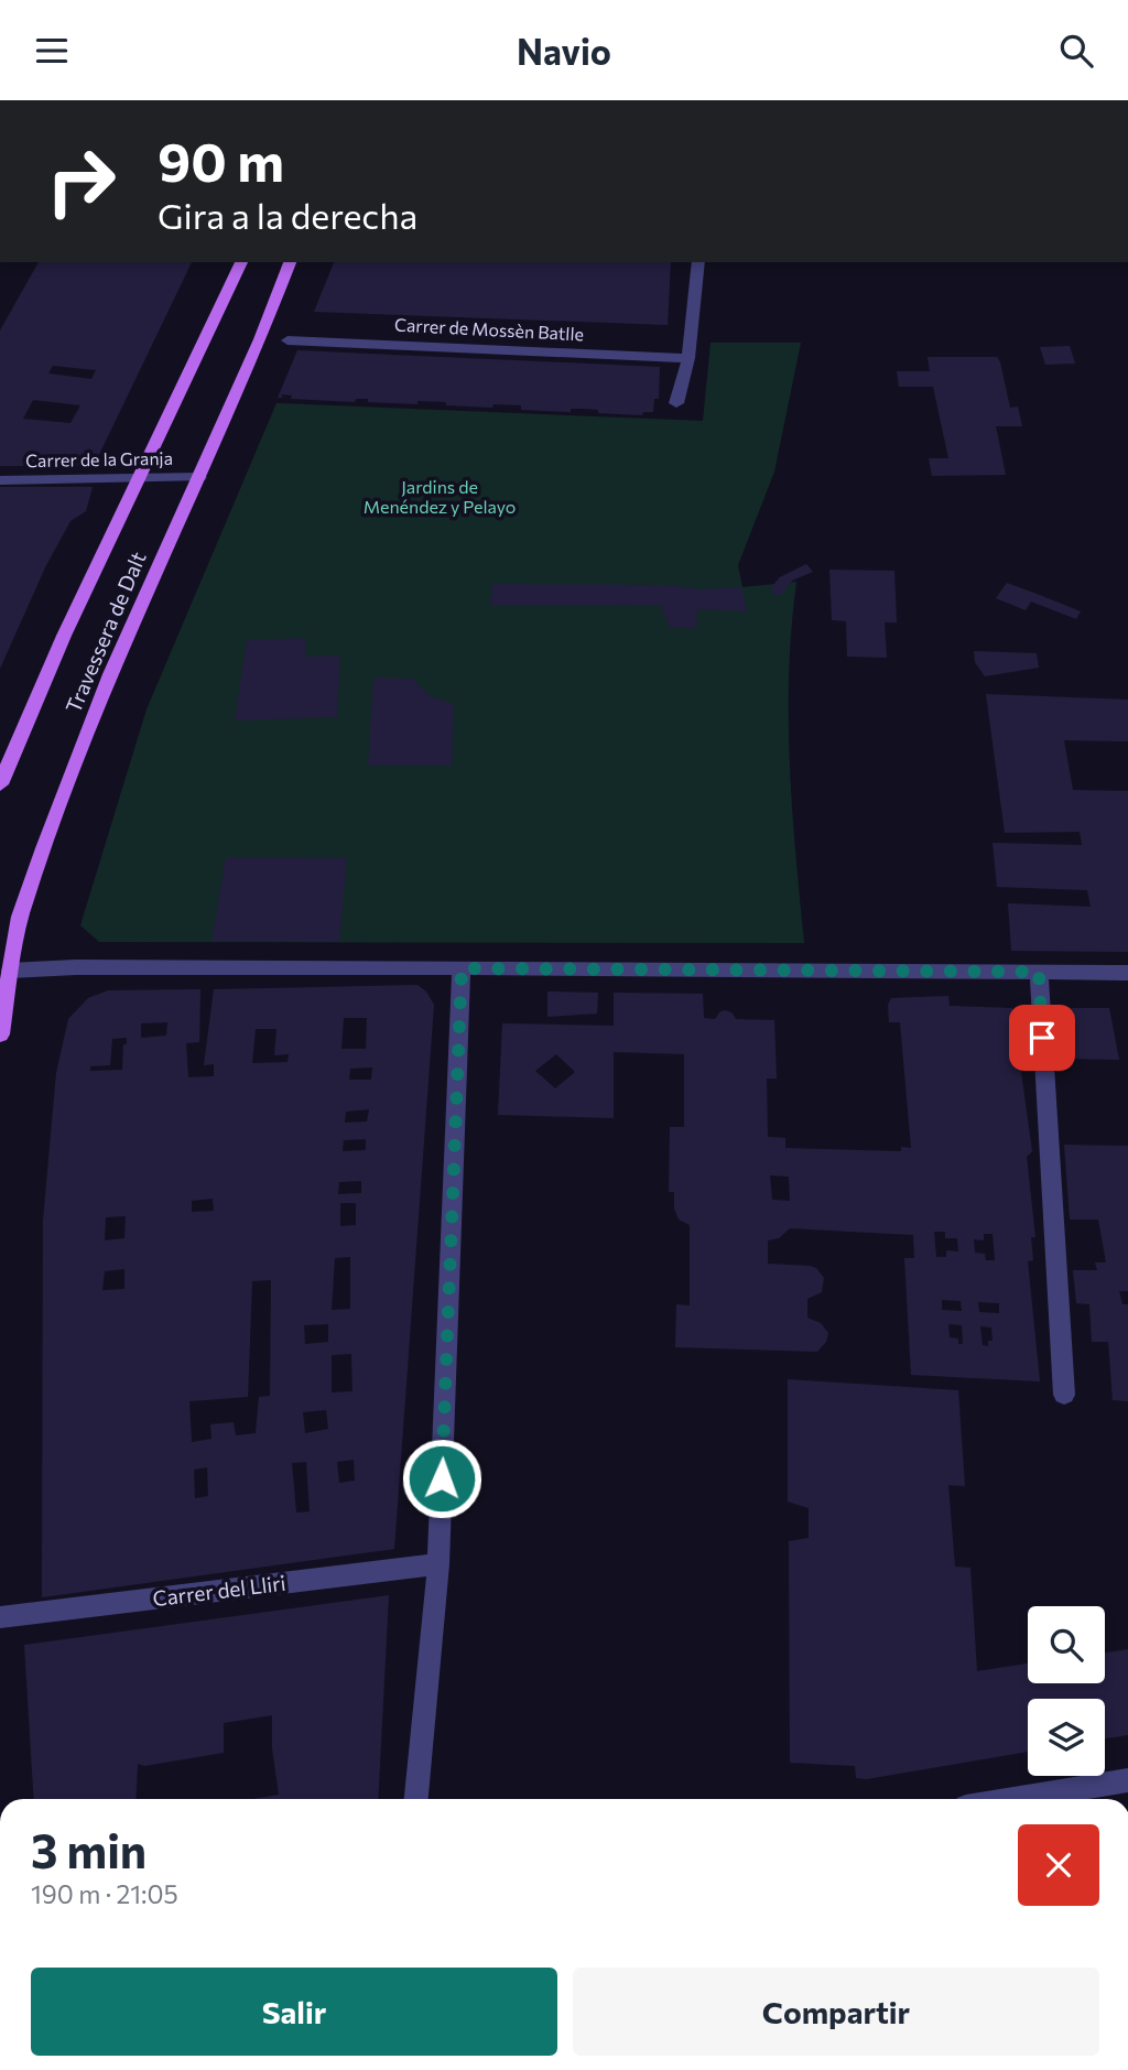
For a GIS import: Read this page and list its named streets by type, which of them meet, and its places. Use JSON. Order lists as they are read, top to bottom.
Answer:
{
  "streets": {
    "main road": ["Travessera de Dalt"],
    "street": ["Carrer de Mossèn Batlle", "Carrer de la Granja", "Carrer del Lliri"]
  },
  "crossings": [
    ["Carrer de la Granja", "Travessera de Dalt"]
  ],
  "parks": ["Jardins de Menéndez y Pelayo"],
  "page": {
    "header": "Navio",
    "turn": ["90 m", "Gira a la derecha"],
    "heading": ["3 min", "190 m · 21:05"],
    "buttons": ["Salir", "Compartir"]
  }
}
